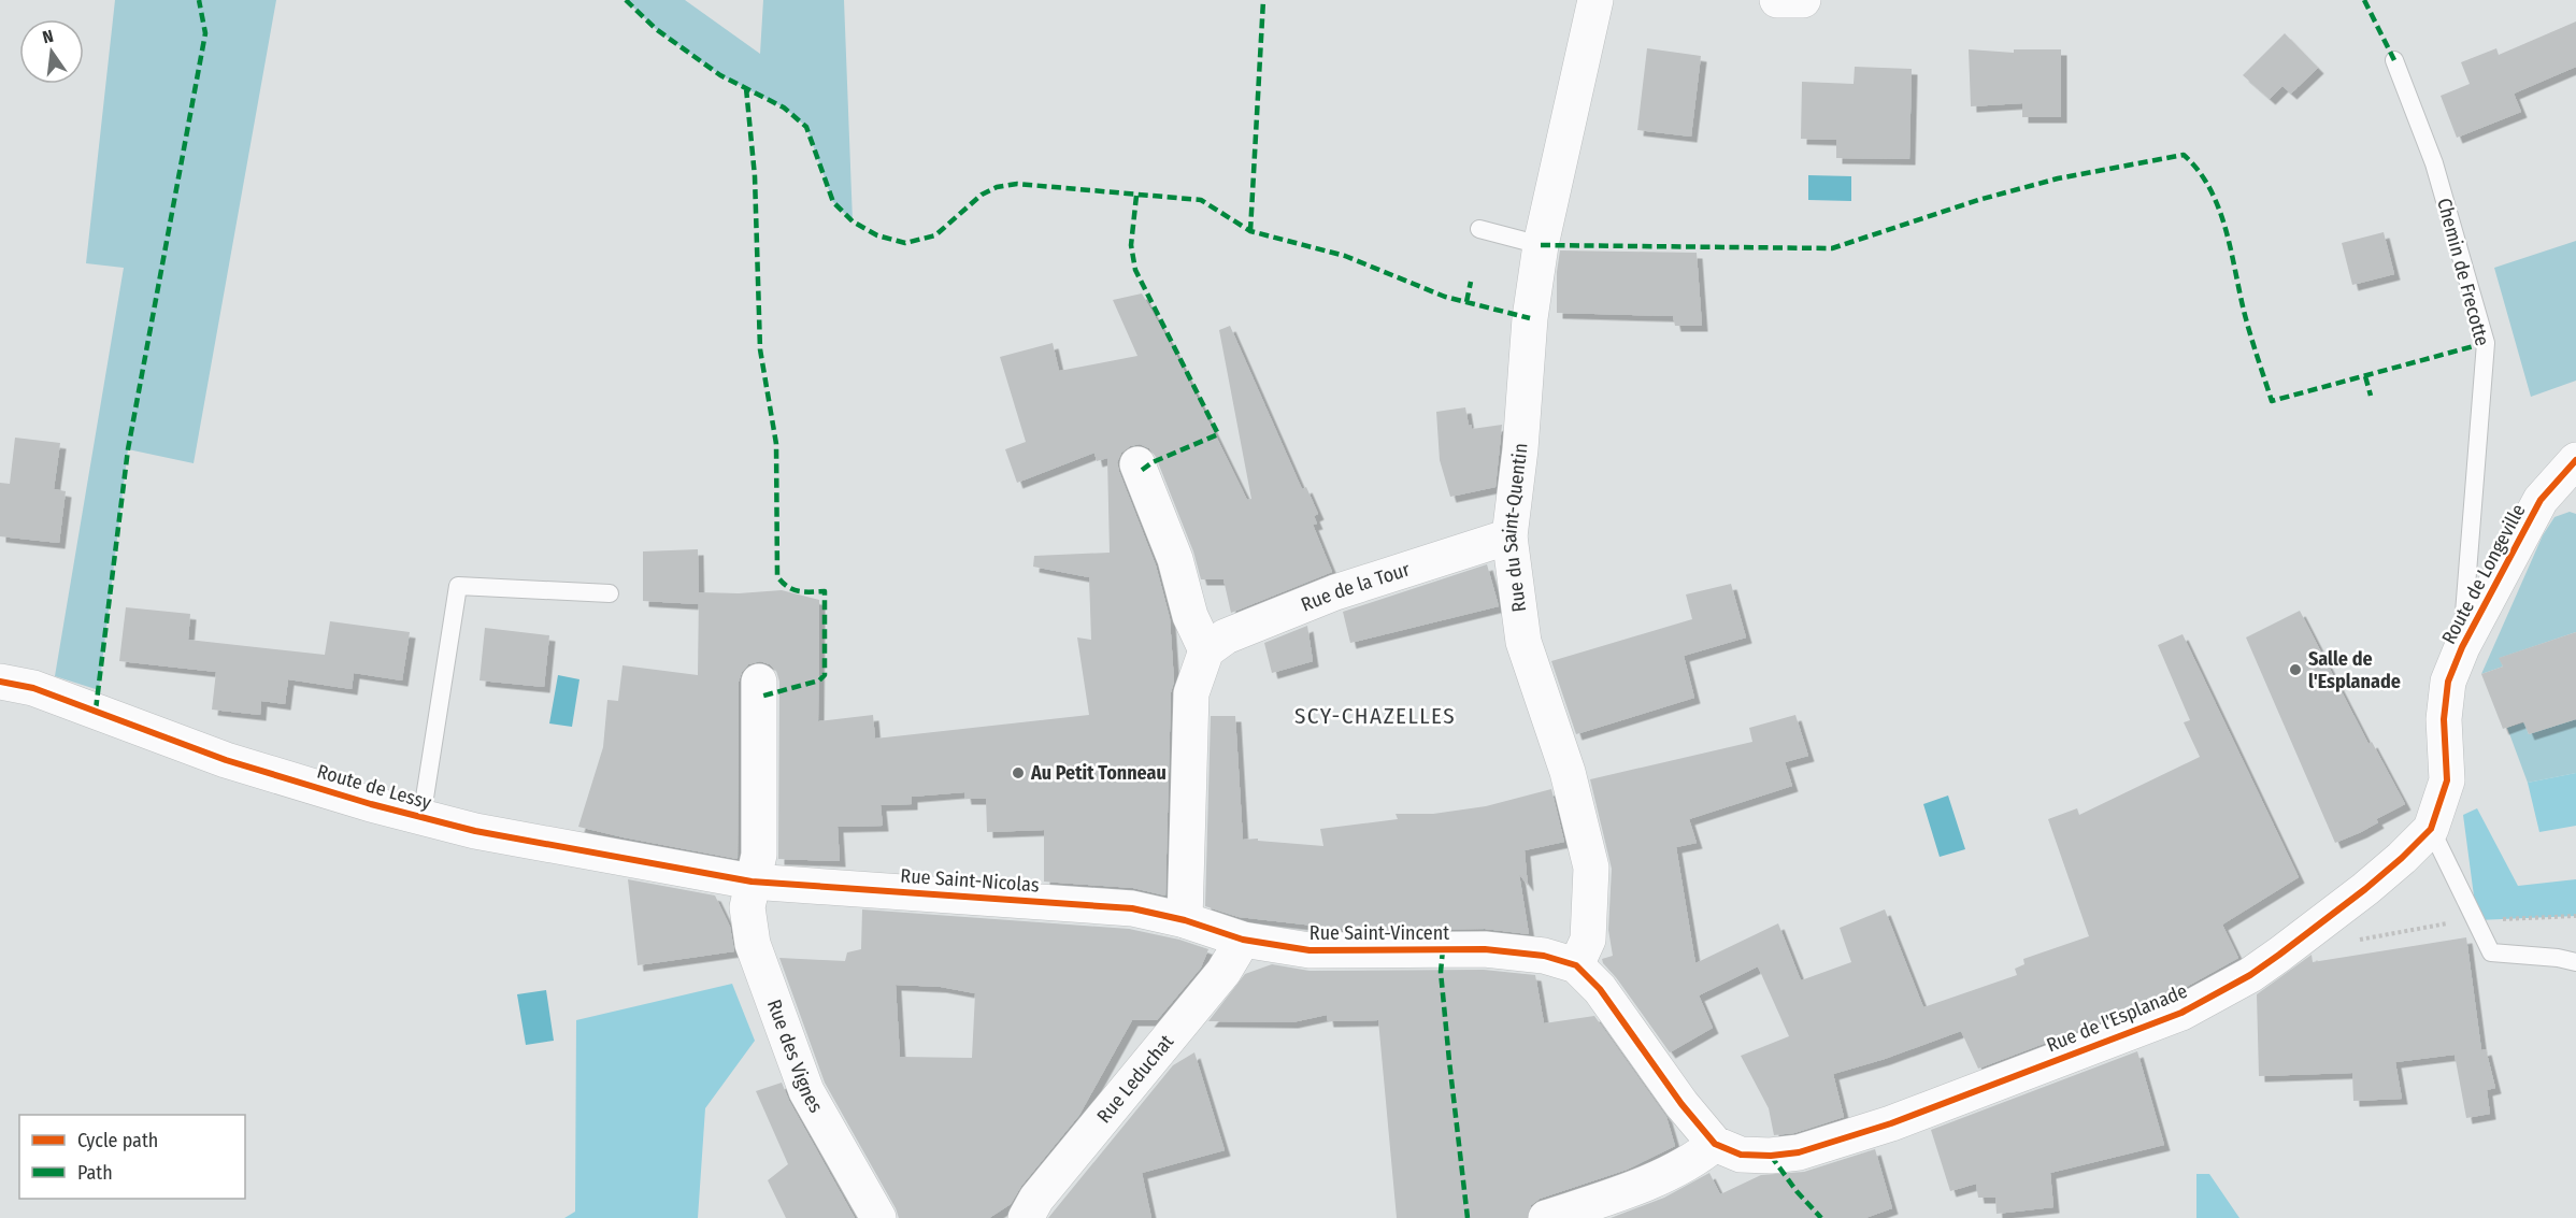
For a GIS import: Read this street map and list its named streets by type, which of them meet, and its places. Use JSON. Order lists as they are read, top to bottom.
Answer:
{
  "streets": {
    "street": [
      "Rue du Saint-Quentin",
      "Route de Longeville",
      "Rue de la Tour",
      "Route de Lessy",
      "Rue Saint-Nicolas",
      "Rue Saint-Vincent",
      "Rue de l'Esplanade",
      "Rue des Vignes",
      "Rue Leduchat"
    ],
    "lane": ["Chemin de Frecotte"]
  },
  "crossings": [
    ["Chemin de Frecotte", "Route de Longeville"],
    ["Rue du Saint-Quentin", "Rue de la Tour"],
    ["Rue du Saint-Quentin", "Rue Saint-Vincent"],
    ["Route de Longeville", "Rue de l'Esplanade"],
    ["Route de Lessy", "Rue Saint-Nicolas"],
    ["Route de Lessy", "Rue des Vignes"],
    ["Rue Saint-Nicolas", "Rue Saint-Vincent"],
    ["Rue Saint-Nicolas", "Rue des Vignes"],
    ["Rue Saint-Vincent", "Rue Leduchat"]
  ],
  "districts": ["SCY-CHAZELLES"],
  "places": ["Salle de l'Esplanade", "Au Petit Tonneau"],
  "legend": ["Cycle path", "Path"],
  "north": "top"
}
